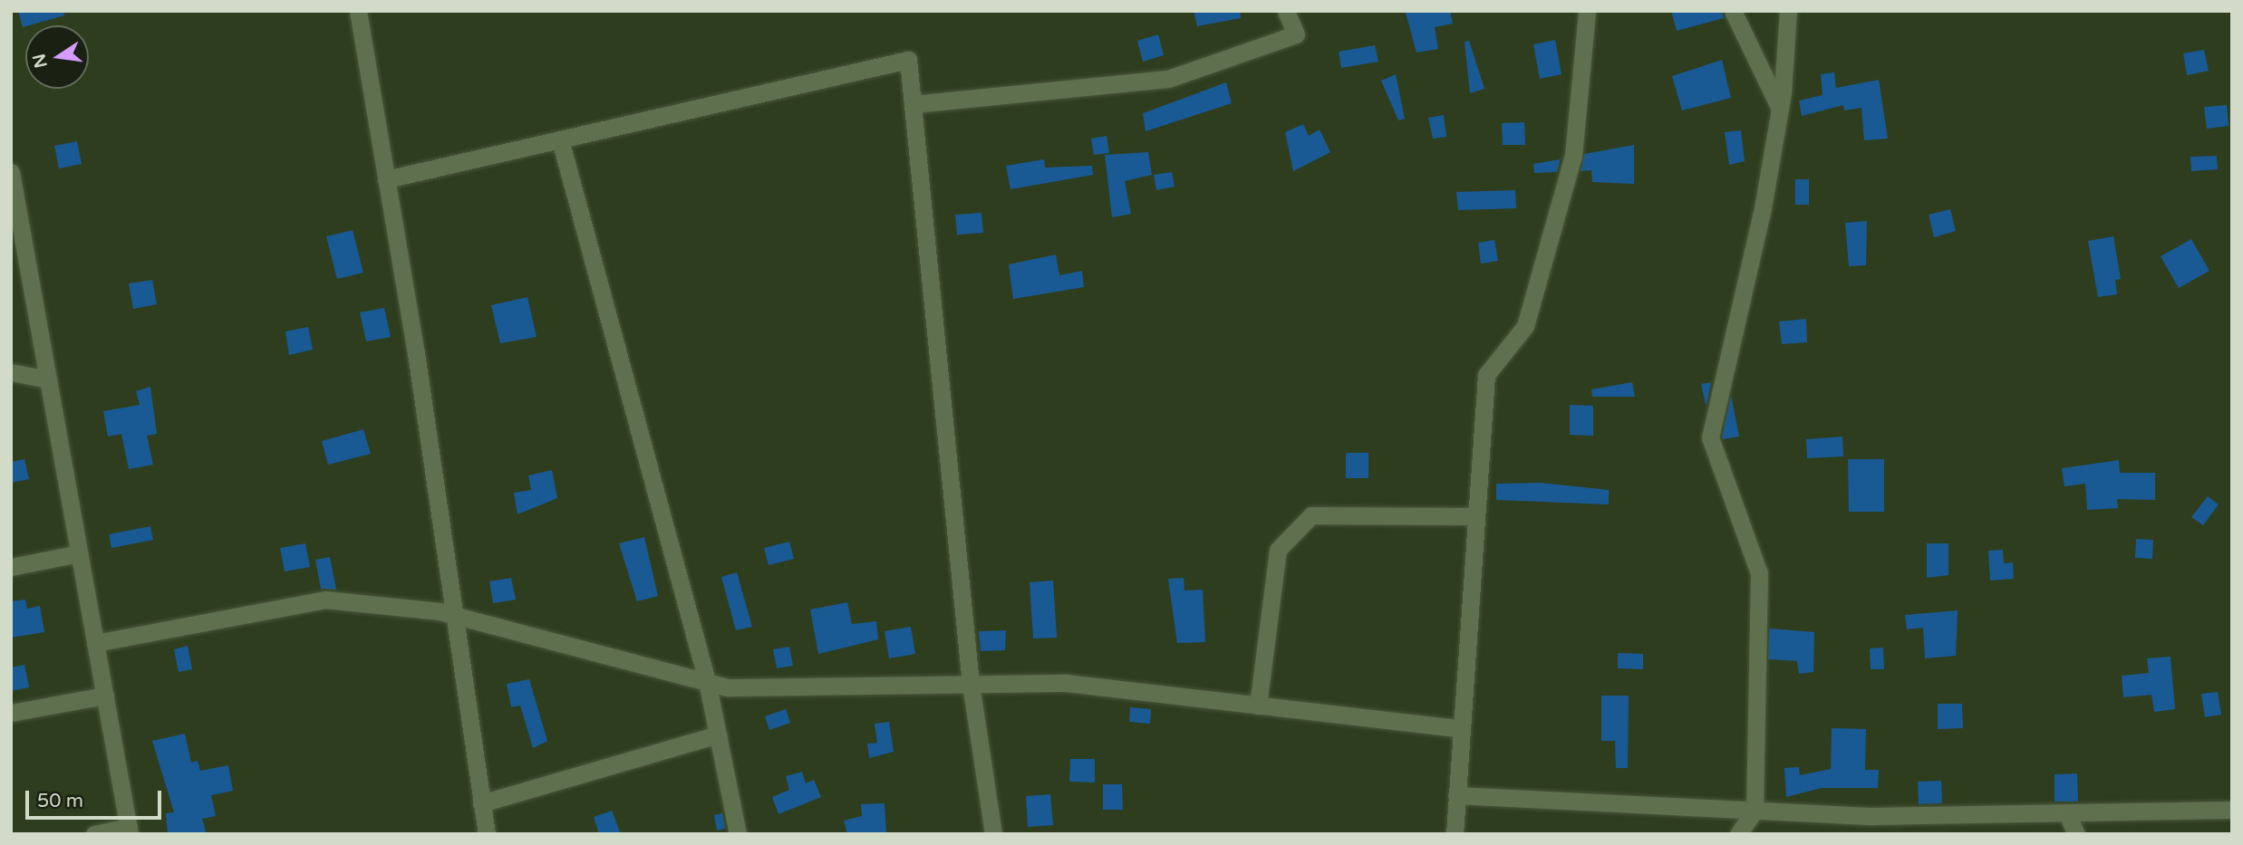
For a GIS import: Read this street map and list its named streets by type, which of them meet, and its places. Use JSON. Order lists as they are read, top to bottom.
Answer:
{
  "scale_bar": "50 m",
  "north": "left"
}
